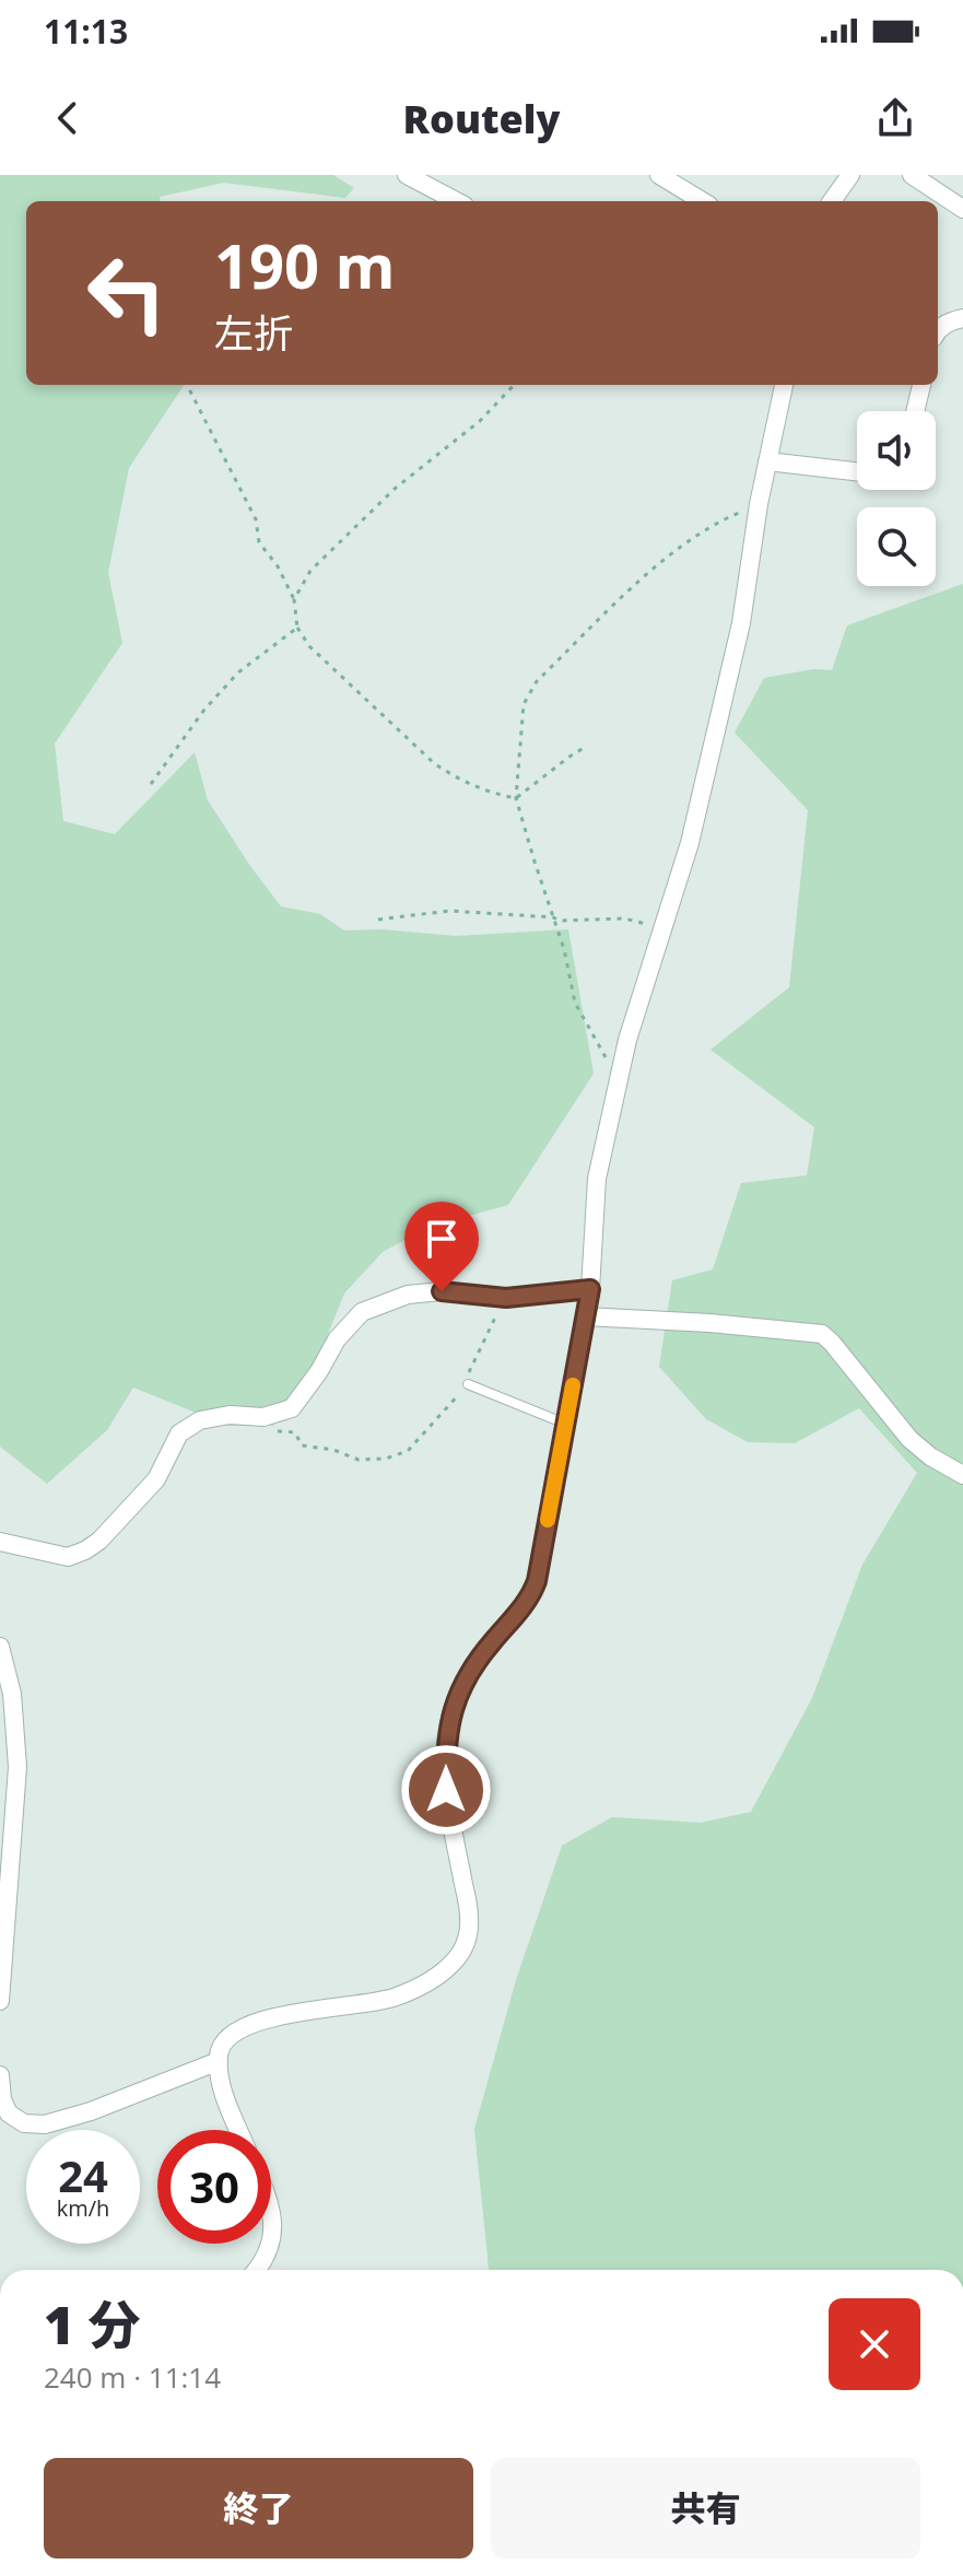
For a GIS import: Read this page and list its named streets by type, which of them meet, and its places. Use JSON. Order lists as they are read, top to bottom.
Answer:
{
  "page": {
    "status": "11:13",
    "header": "Routely",
    "turn": ["190 m", "左折"],
    "speed": "24 km/h",
    "limit": "30",
    "heading": ["1 分", "240 m · 11:14"],
    "buttons": ["終了", "共有"]
  }
}
